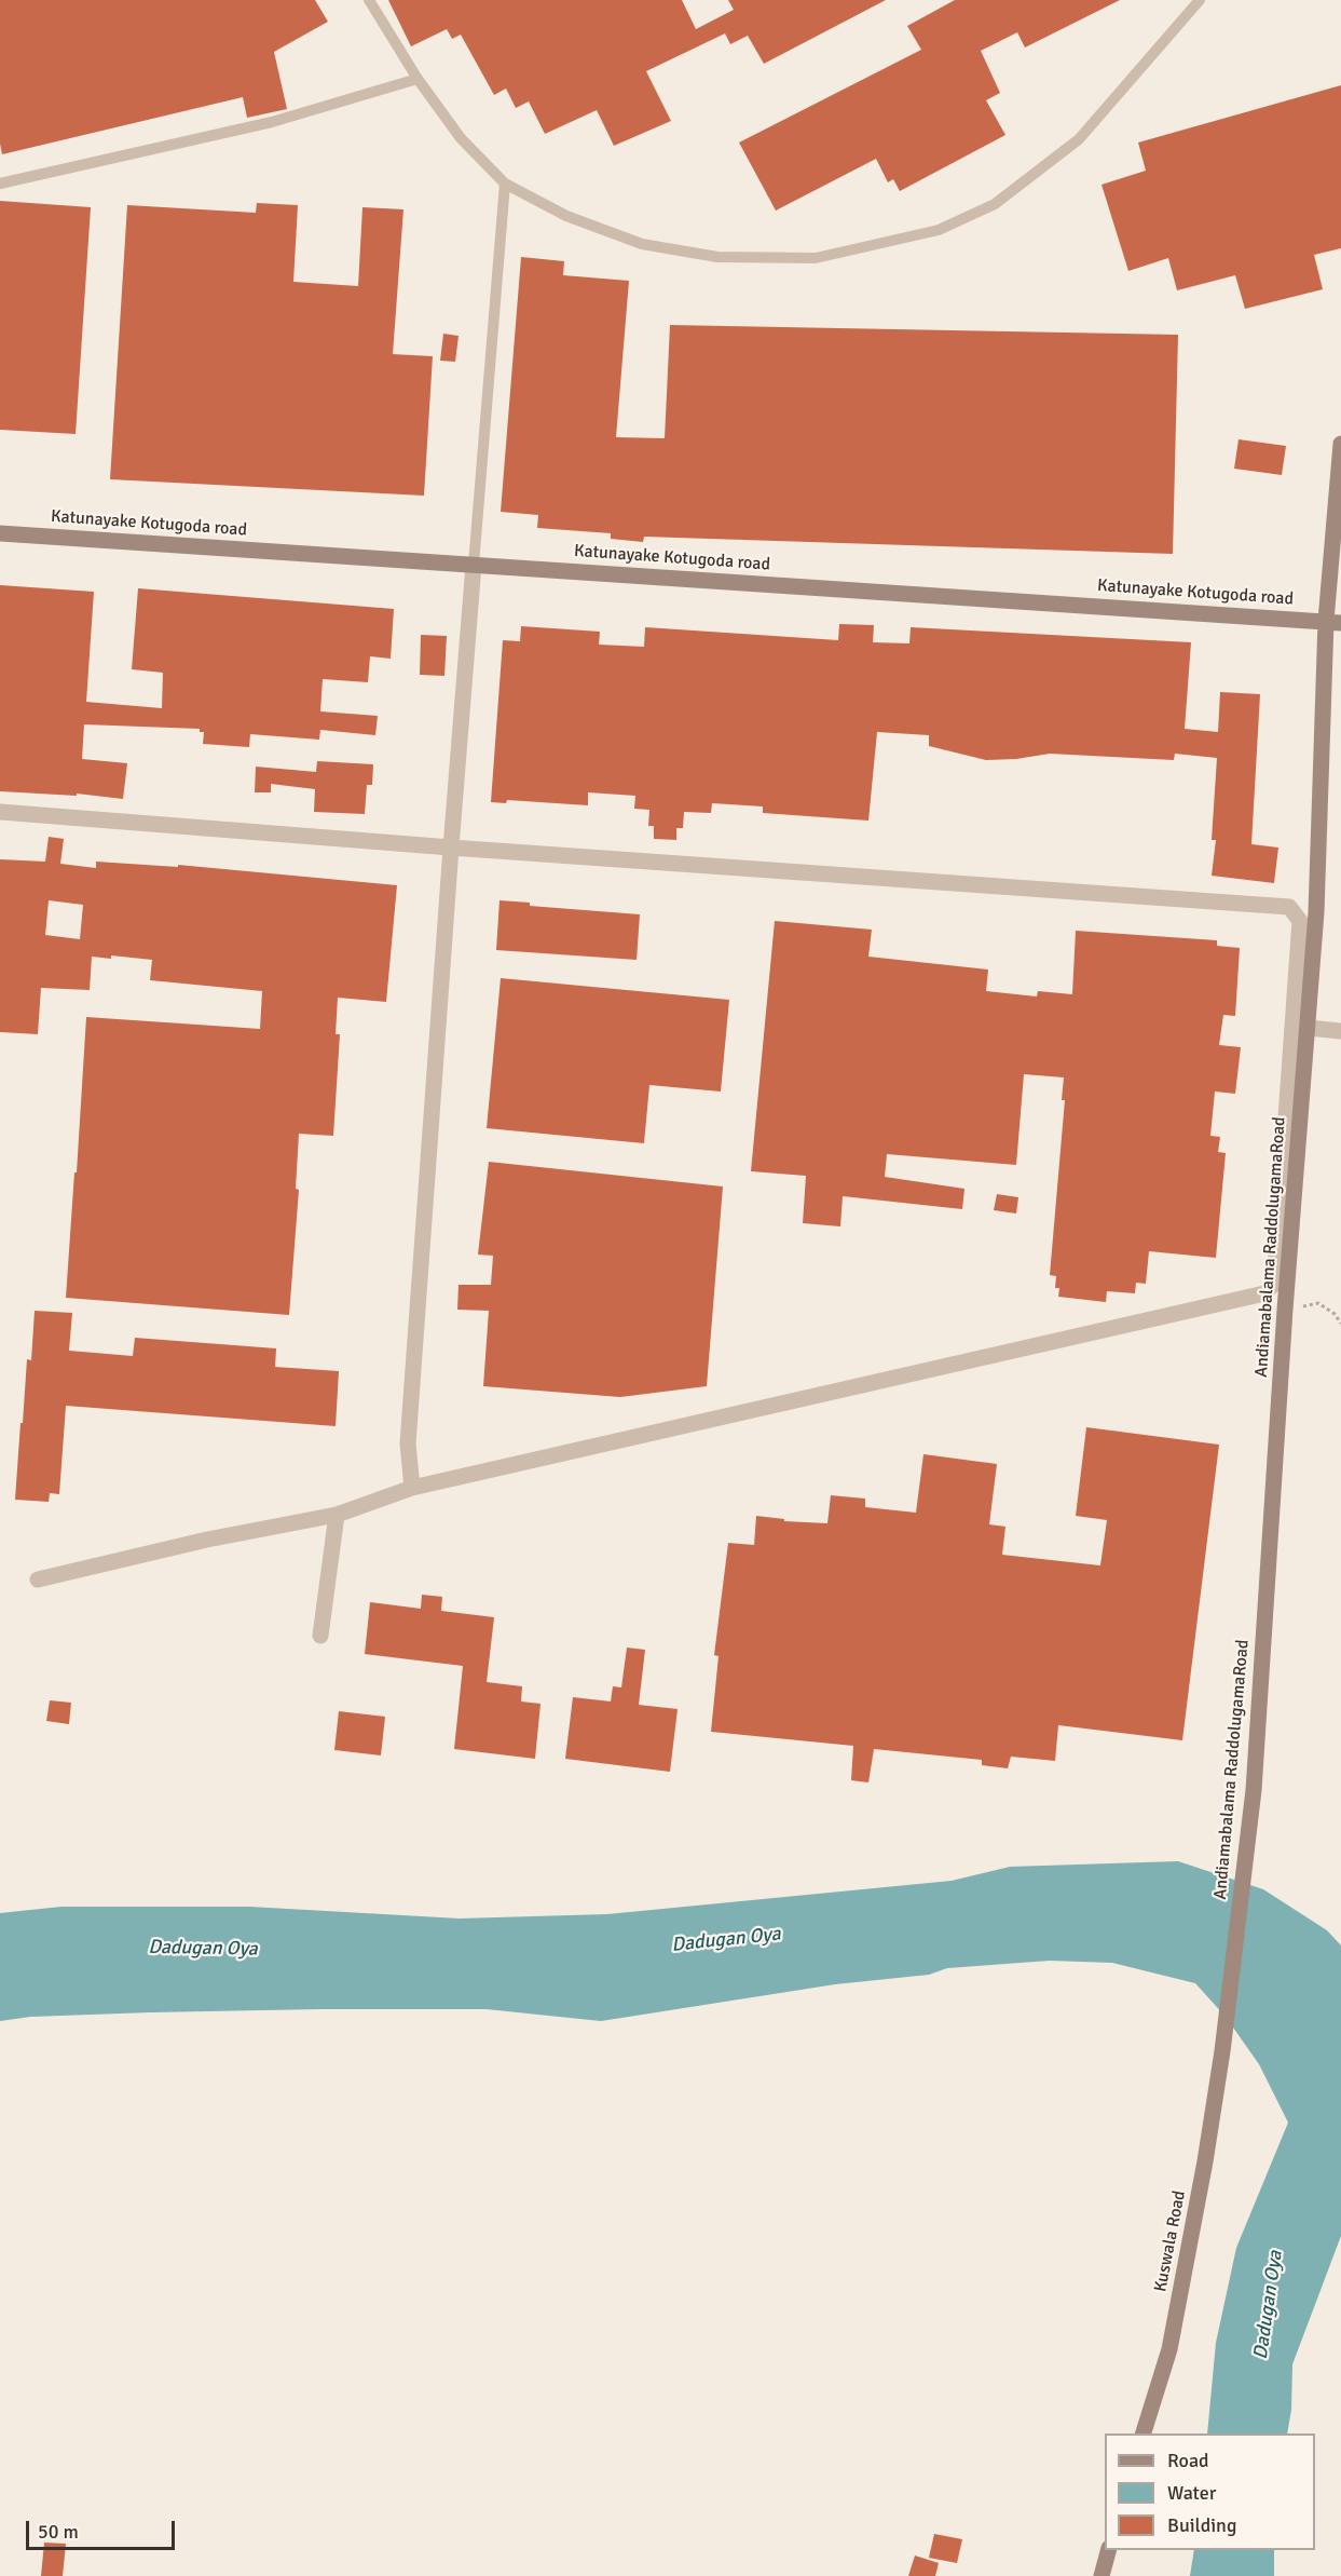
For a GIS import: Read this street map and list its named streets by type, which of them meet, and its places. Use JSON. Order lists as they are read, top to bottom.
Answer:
{
  "streets": {
    "street": ["Katunayake Kotugoda road", "Andiamabalama RaddolugamaRoad", "Kuswala Road"]
  },
  "crossings": [
    ["Katunayake Kotugoda road", "Andiamabalama RaddolugamaRoad"],
    ["Andiamabalama RaddolugamaRoad", "Kuswala Road"]
  ],
  "water": ["Dadugan Oya"],
  "legend": ["Road", "Water", "Building"],
  "scale_bar": "50 m"
}
